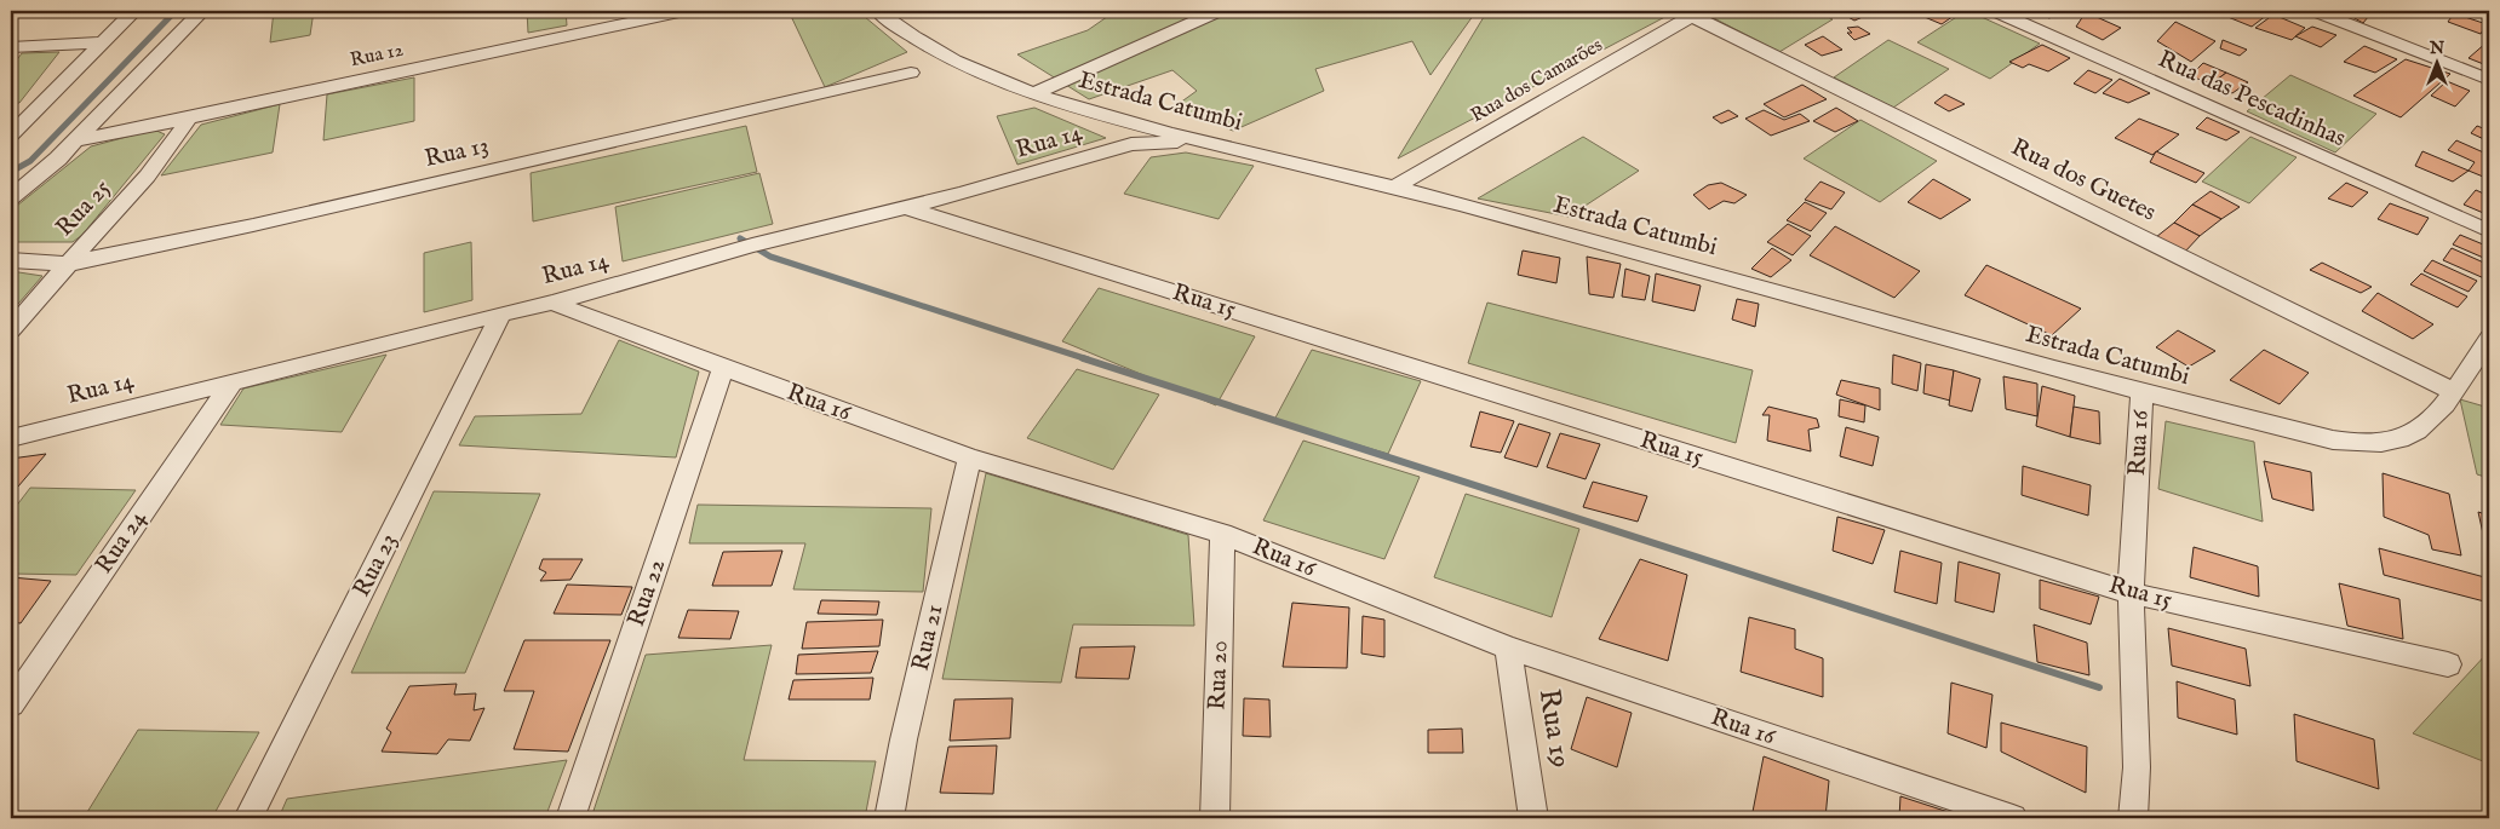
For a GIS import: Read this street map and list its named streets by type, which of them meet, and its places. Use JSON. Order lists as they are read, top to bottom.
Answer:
{
  "streets": {
    "street": [
      "Rua 12",
      "Rua dos Camarões",
      "Rua das Pescadinhas",
      "Estrada Catumbi",
      "Rua 14",
      "Rua 13",
      "Rua dos Guetes",
      "Rua 25",
      "Rua 15",
      "Rua 16",
      "Rua 24",
      "Rua 23",
      "Rua 22",
      "Rua 21",
      "Rua 20",
      "Rua 19"
    ]
  },
  "crossings": [
    ["Rua 12", "Rua 25"],
    ["Rua dos Camarões", "Estrada Catumbi"],
    ["Rua dos Camarões", "Rua dos Guetes"],
    ["Estrada Catumbi", "Rua 14"],
    ["Estrada Catumbi", "Rua dos Guetes"],
    ["Estrada Catumbi", "Rua 16"],
    ["Rua 14", "Rua 15"],
    ["Rua 14", "Rua 16"],
    ["Rua 14", "Rua 24"],
    ["Rua 14", "Rua 23"],
    ["Rua 13", "Rua 25"],
    ["Rua 15", "Rua 16"],
    ["Rua 16", "Rua 22"],
    ["Rua 16", "Rua 21"],
    ["Rua 16", "Rua 20"],
    ["Rua 16", "Rua 19"]
  ],
  "north": "top"
}
